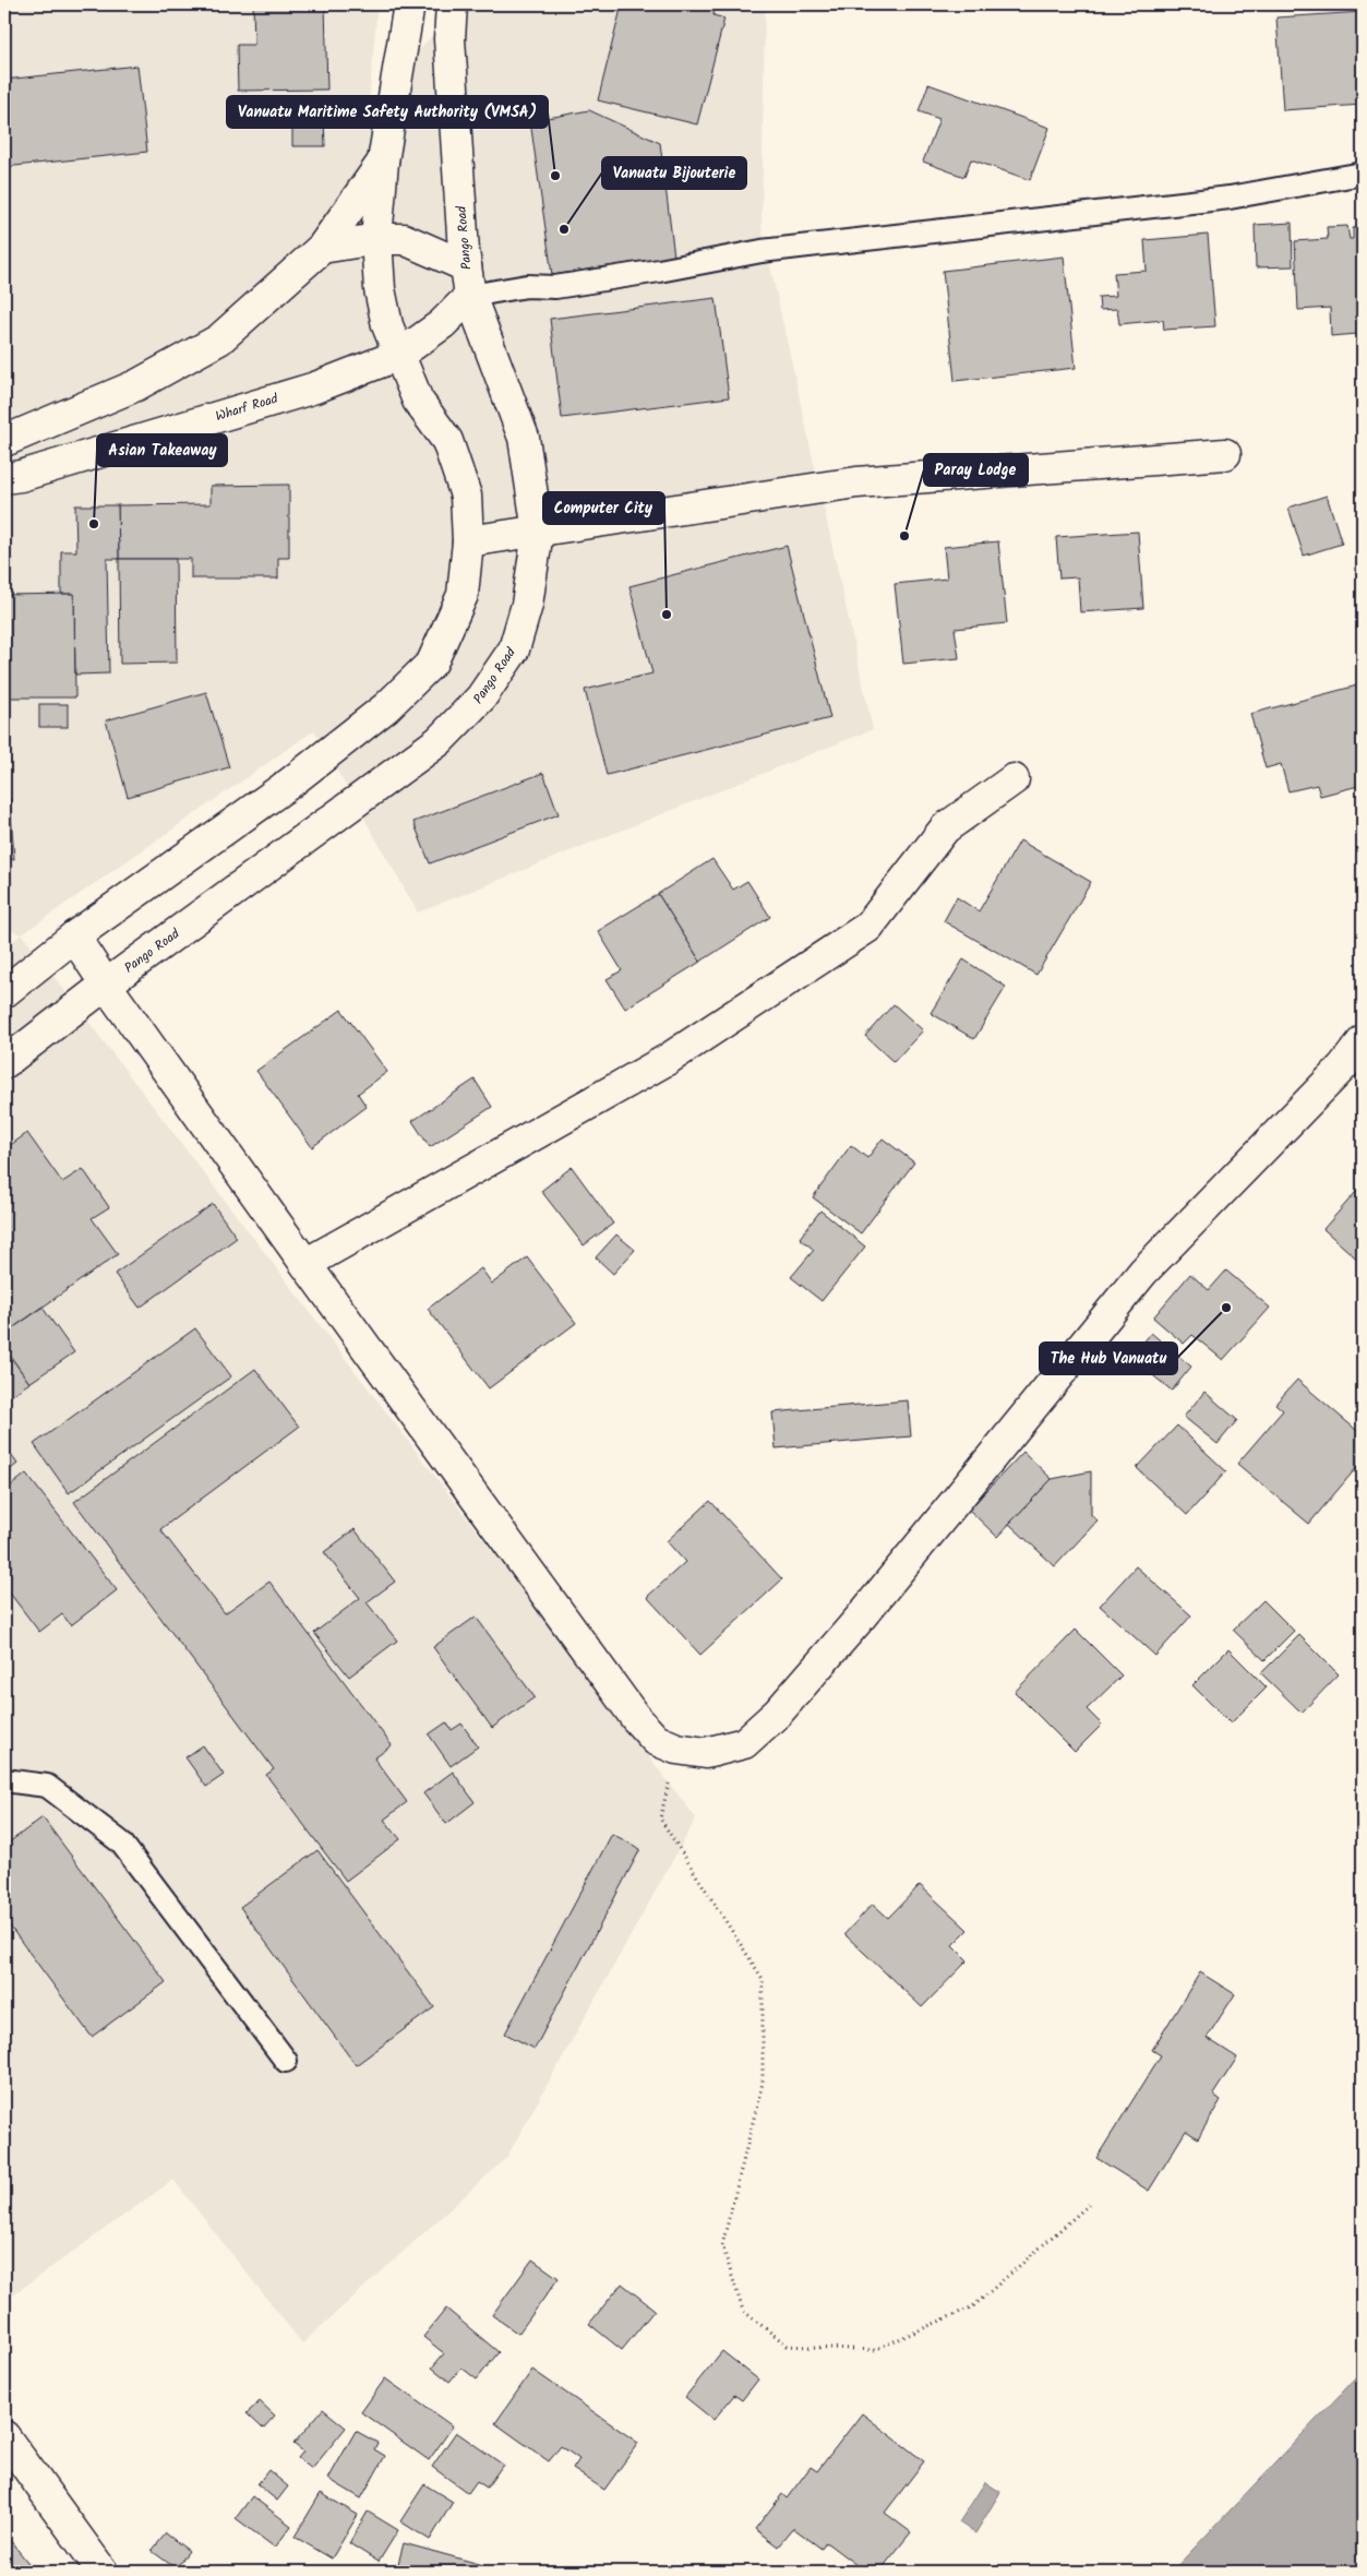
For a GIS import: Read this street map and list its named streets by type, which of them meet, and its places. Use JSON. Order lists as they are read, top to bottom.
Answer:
{
  "streets": {
    "street": ["Pango Road", "Wharf Road"]
  },
  "crossings": [
    ["Pango Road", "Wharf Road"]
  ],
  "places": [
    "Vanuatu Maritime Safety Authority (VMSA)",
    "Vanuatu Bijouterie",
    "Asian Takeaway",
    "Paray Lodge",
    "Computer City",
    "The Hub Vanuatu"
  ]
}
